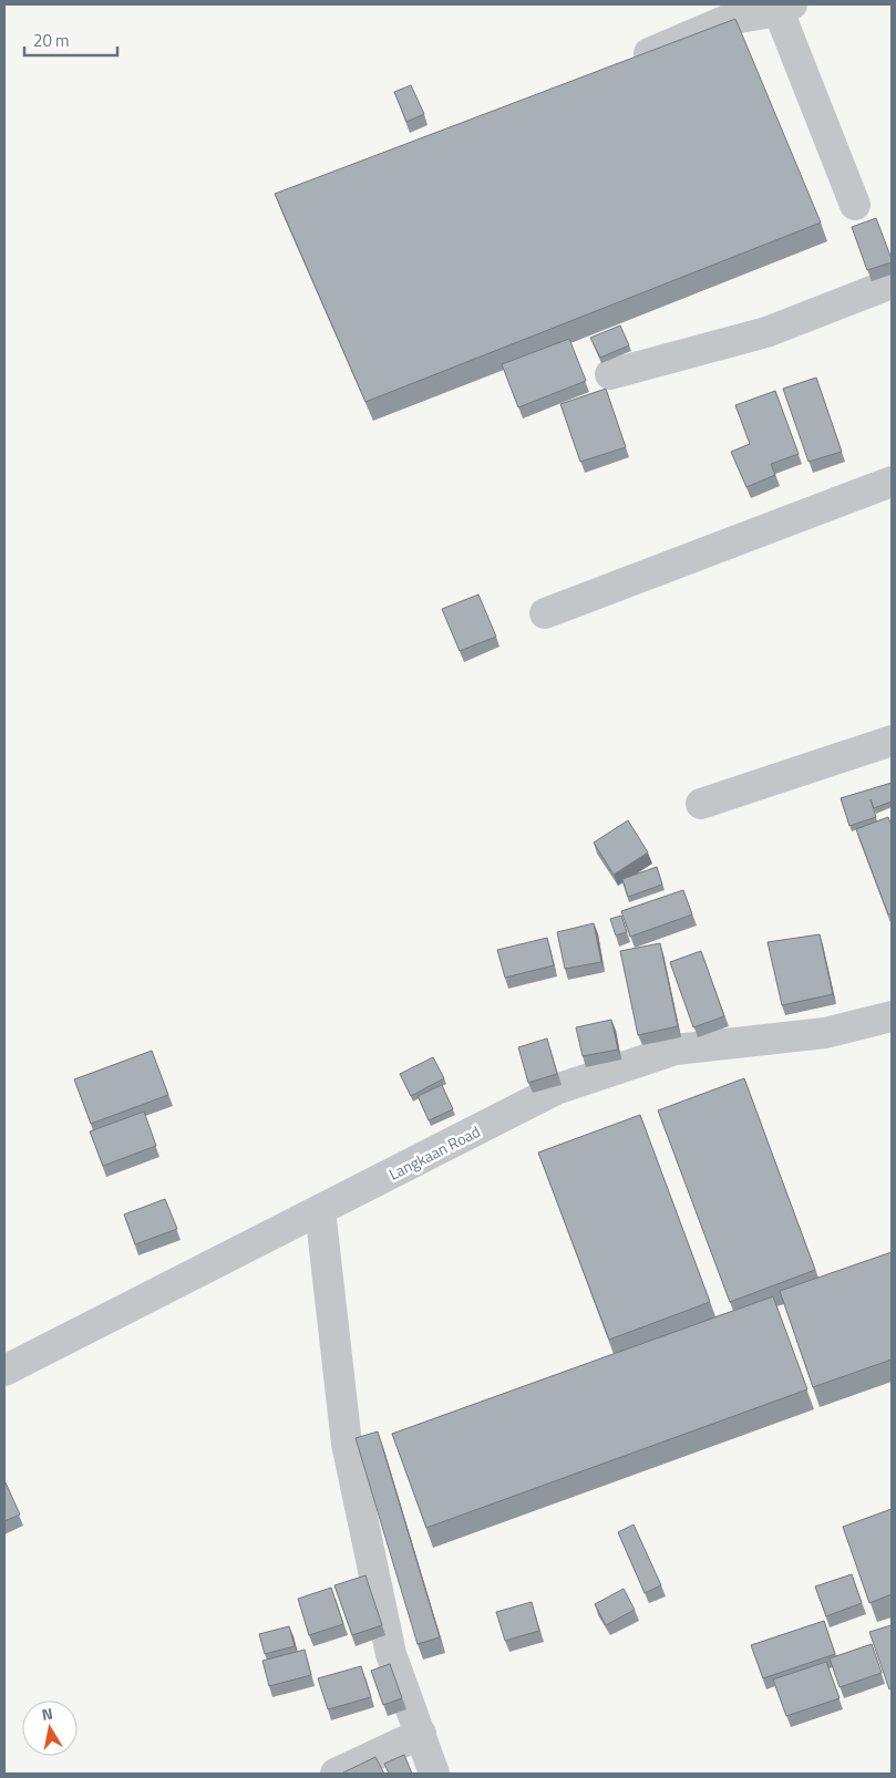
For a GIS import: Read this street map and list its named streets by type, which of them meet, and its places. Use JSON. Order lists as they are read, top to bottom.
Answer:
{
  "streets": {
    "street": ["Langkaan Road"]
  },
  "scale_bar": "20 m",
  "north": "top"
}
